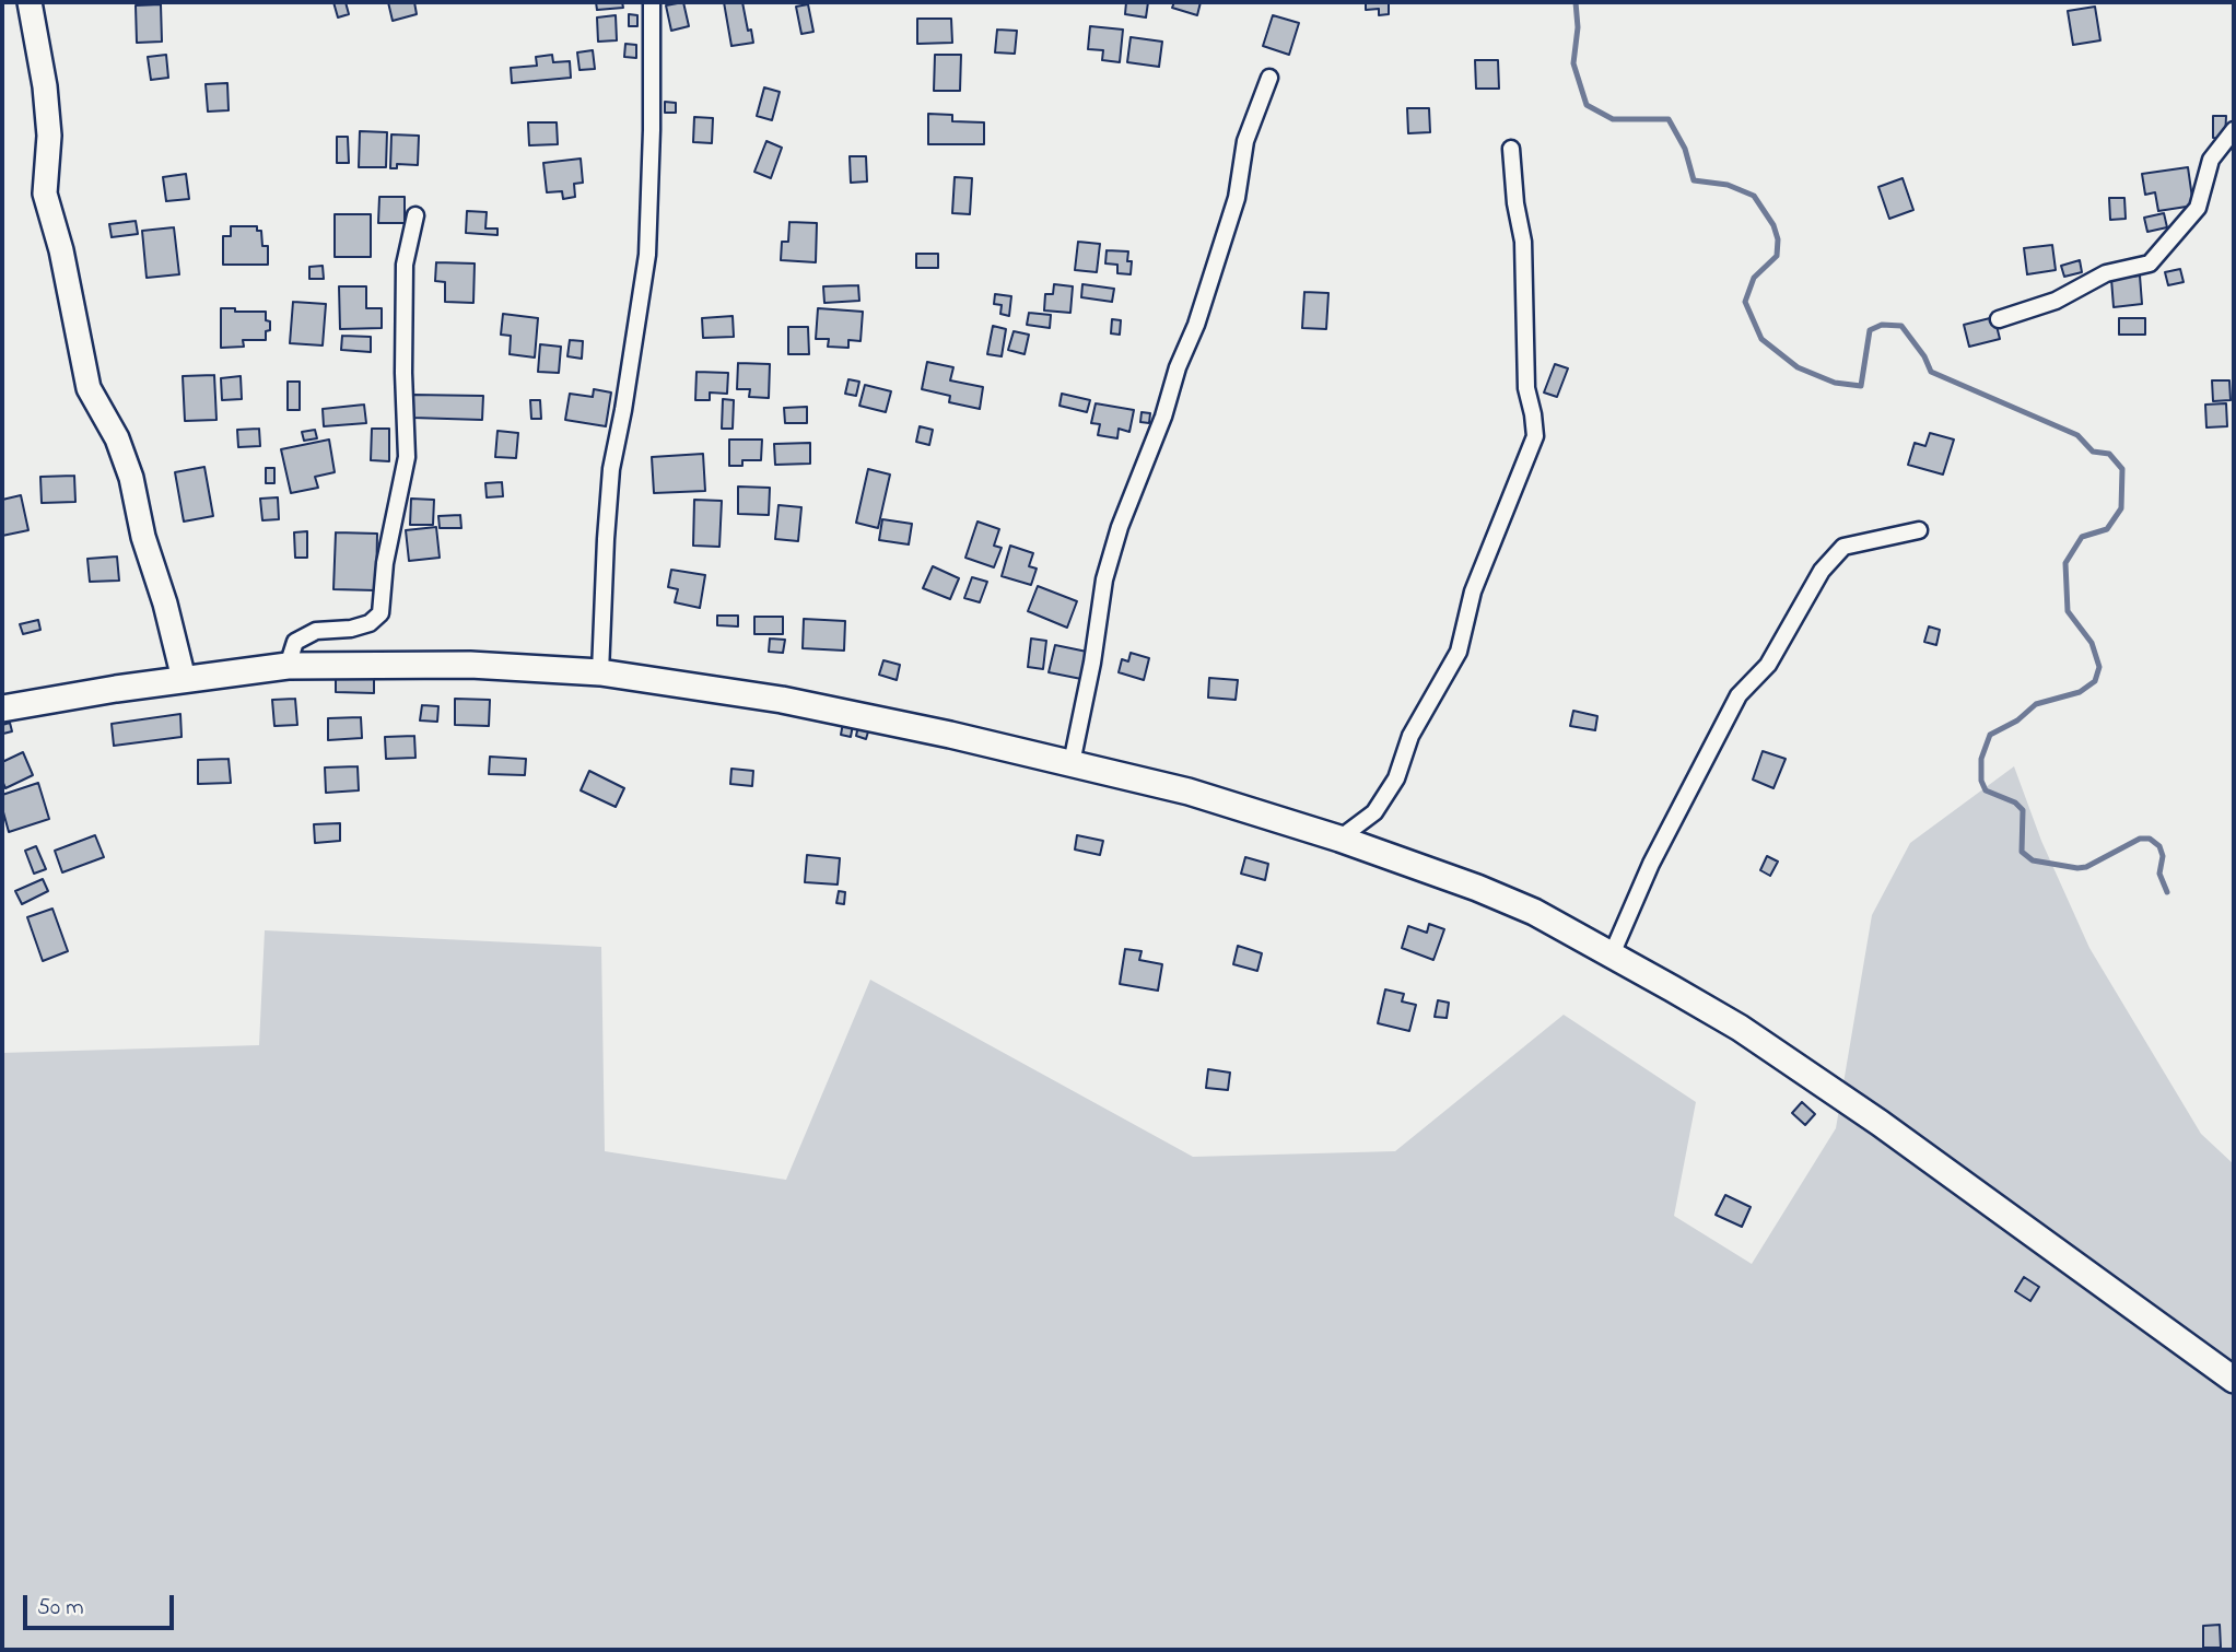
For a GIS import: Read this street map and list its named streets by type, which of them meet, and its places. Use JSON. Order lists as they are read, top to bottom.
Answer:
{
  "scale_bar": "50 m"
}
